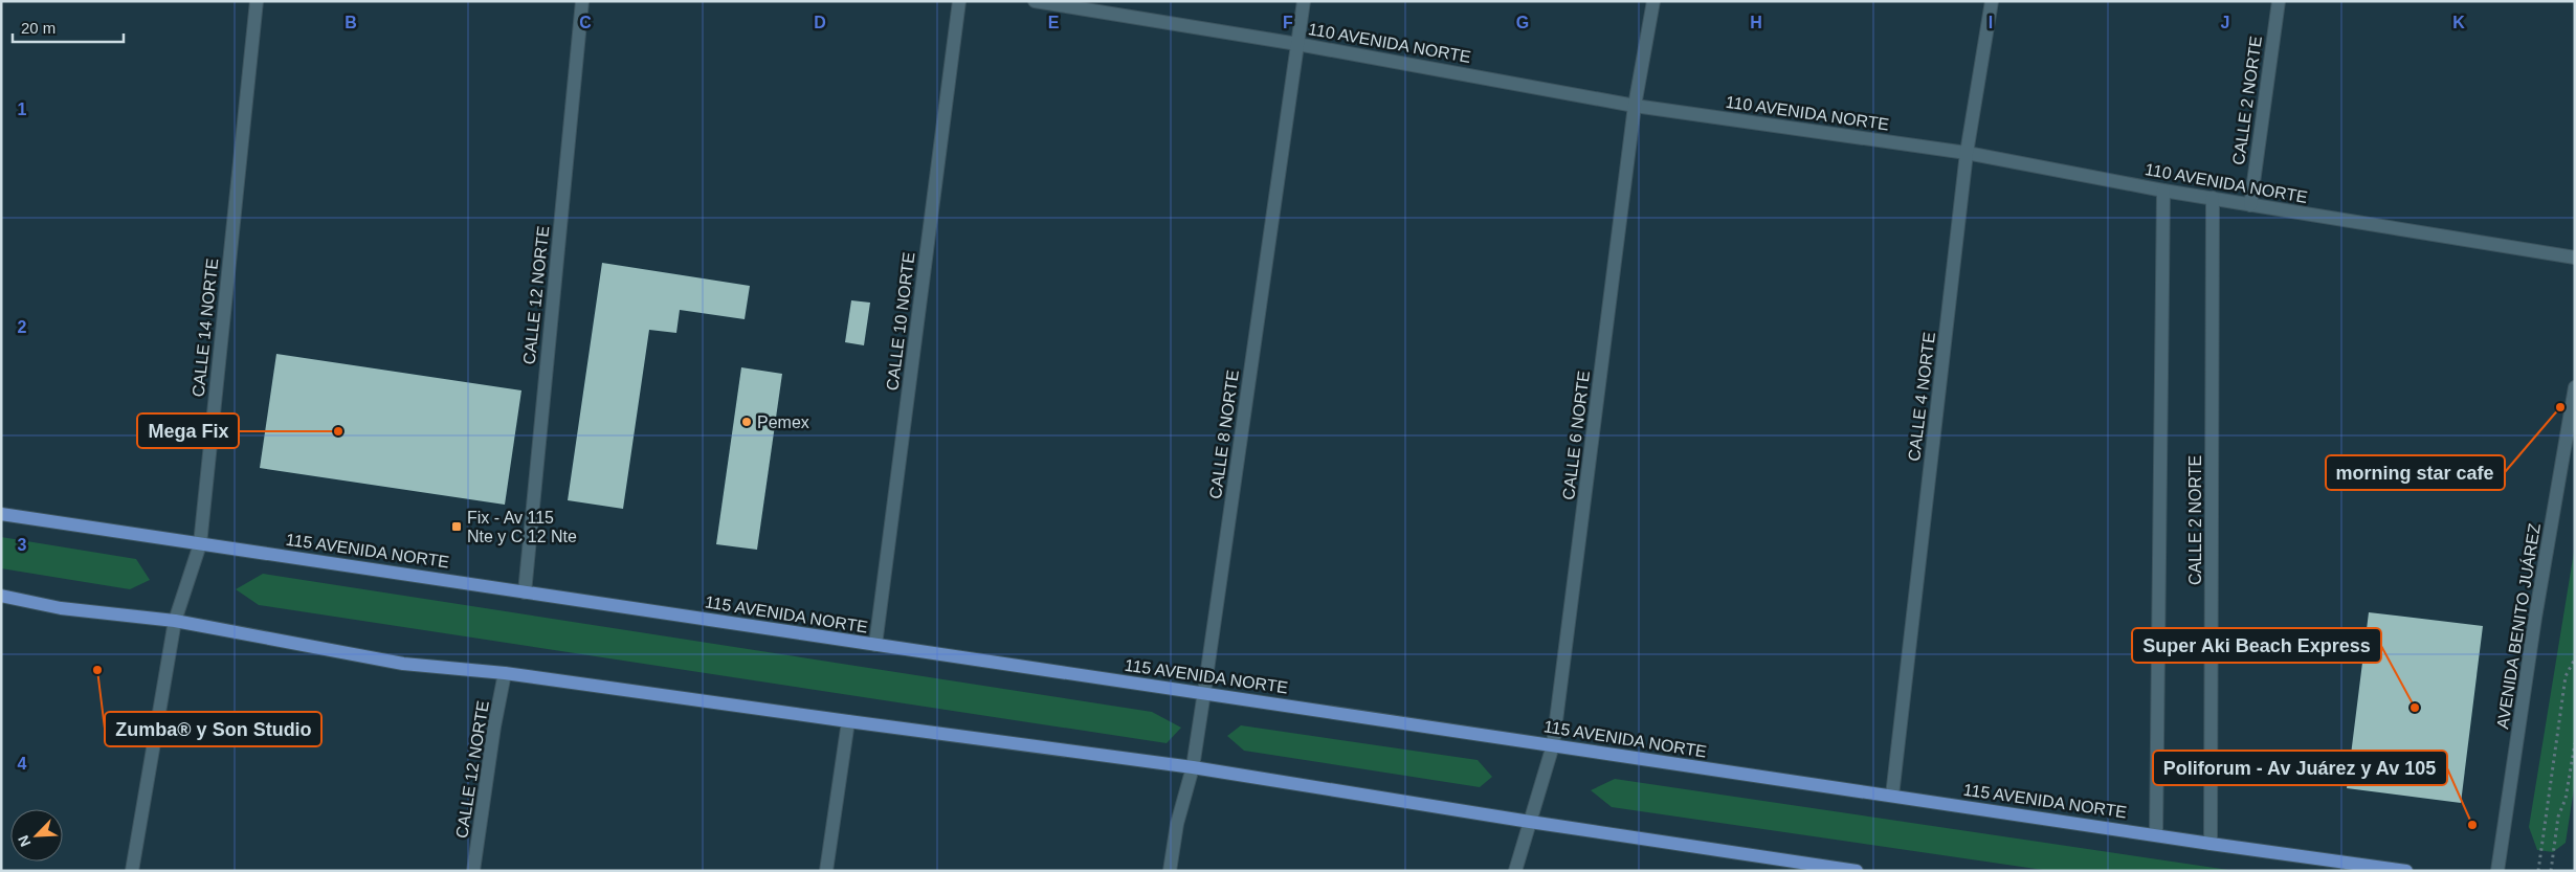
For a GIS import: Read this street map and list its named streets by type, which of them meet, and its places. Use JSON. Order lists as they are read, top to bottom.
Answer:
{
  "streets": {
    "main road": ["115 AVENIDA NORTE"],
    "street": [
      "110 AVENIDA NORTE",
      "CALLE 2 NORTE",
      "CALLE 12 NORTE",
      "CALLE 10 NORTE",
      "CALLE 14 NORTE",
      "CALLE 4 NORTE",
      "CALLE 8 NORTE",
      "CALLE 6 NORTE",
      "AVENIDA BENITO JUÁREZ"
    ]
  },
  "crossings": [
    ["110 AVENIDA NORTE", "CALLE 2 NORTE"],
    ["110 AVENIDA NORTE", "CALLE 4 NORTE"],
    ["110 AVENIDA NORTE", "CALLE 8 NORTE"],
    ["110 AVENIDA NORTE", "CALLE 6 NORTE"],
    ["CALLE 2 NORTE", "115 AVENIDA NORTE"],
    ["CALLE 12 NORTE", "115 AVENIDA NORTE"],
    ["CALLE 10 NORTE", "115 AVENIDA NORTE"],
    ["CALLE 14 NORTE", "115 AVENIDA NORTE"],
    ["CALLE 4 NORTE", "115 AVENIDA NORTE"],
    ["CALLE 8 NORTE", "115 AVENIDA NORTE"],
    ["CALLE 6 NORTE", "115 AVENIDA NORTE"]
  ],
  "places": {
    "other": [
      "morning star cafe",
      "Pemex",
      "Mega Fix",
      "Zumba® y Son Studio",
      "Super Aki Beach Express",
      "Poliforum - Av Juárez y Av 105"
    ],
    "transit": ["Fix - Av 115 Nte y C 12 Nte"]
  },
  "scale_bar": "20 m",
  "north": "bottom left",
  "grid": {
    "columns": [
      "B",
      "C",
      "D",
      "E",
      "F",
      "G",
      "H",
      "I",
      "J",
      "K"
    ],
    "rows": [
      "1",
      "2",
      "3",
      "4"
    ]
  }
}
